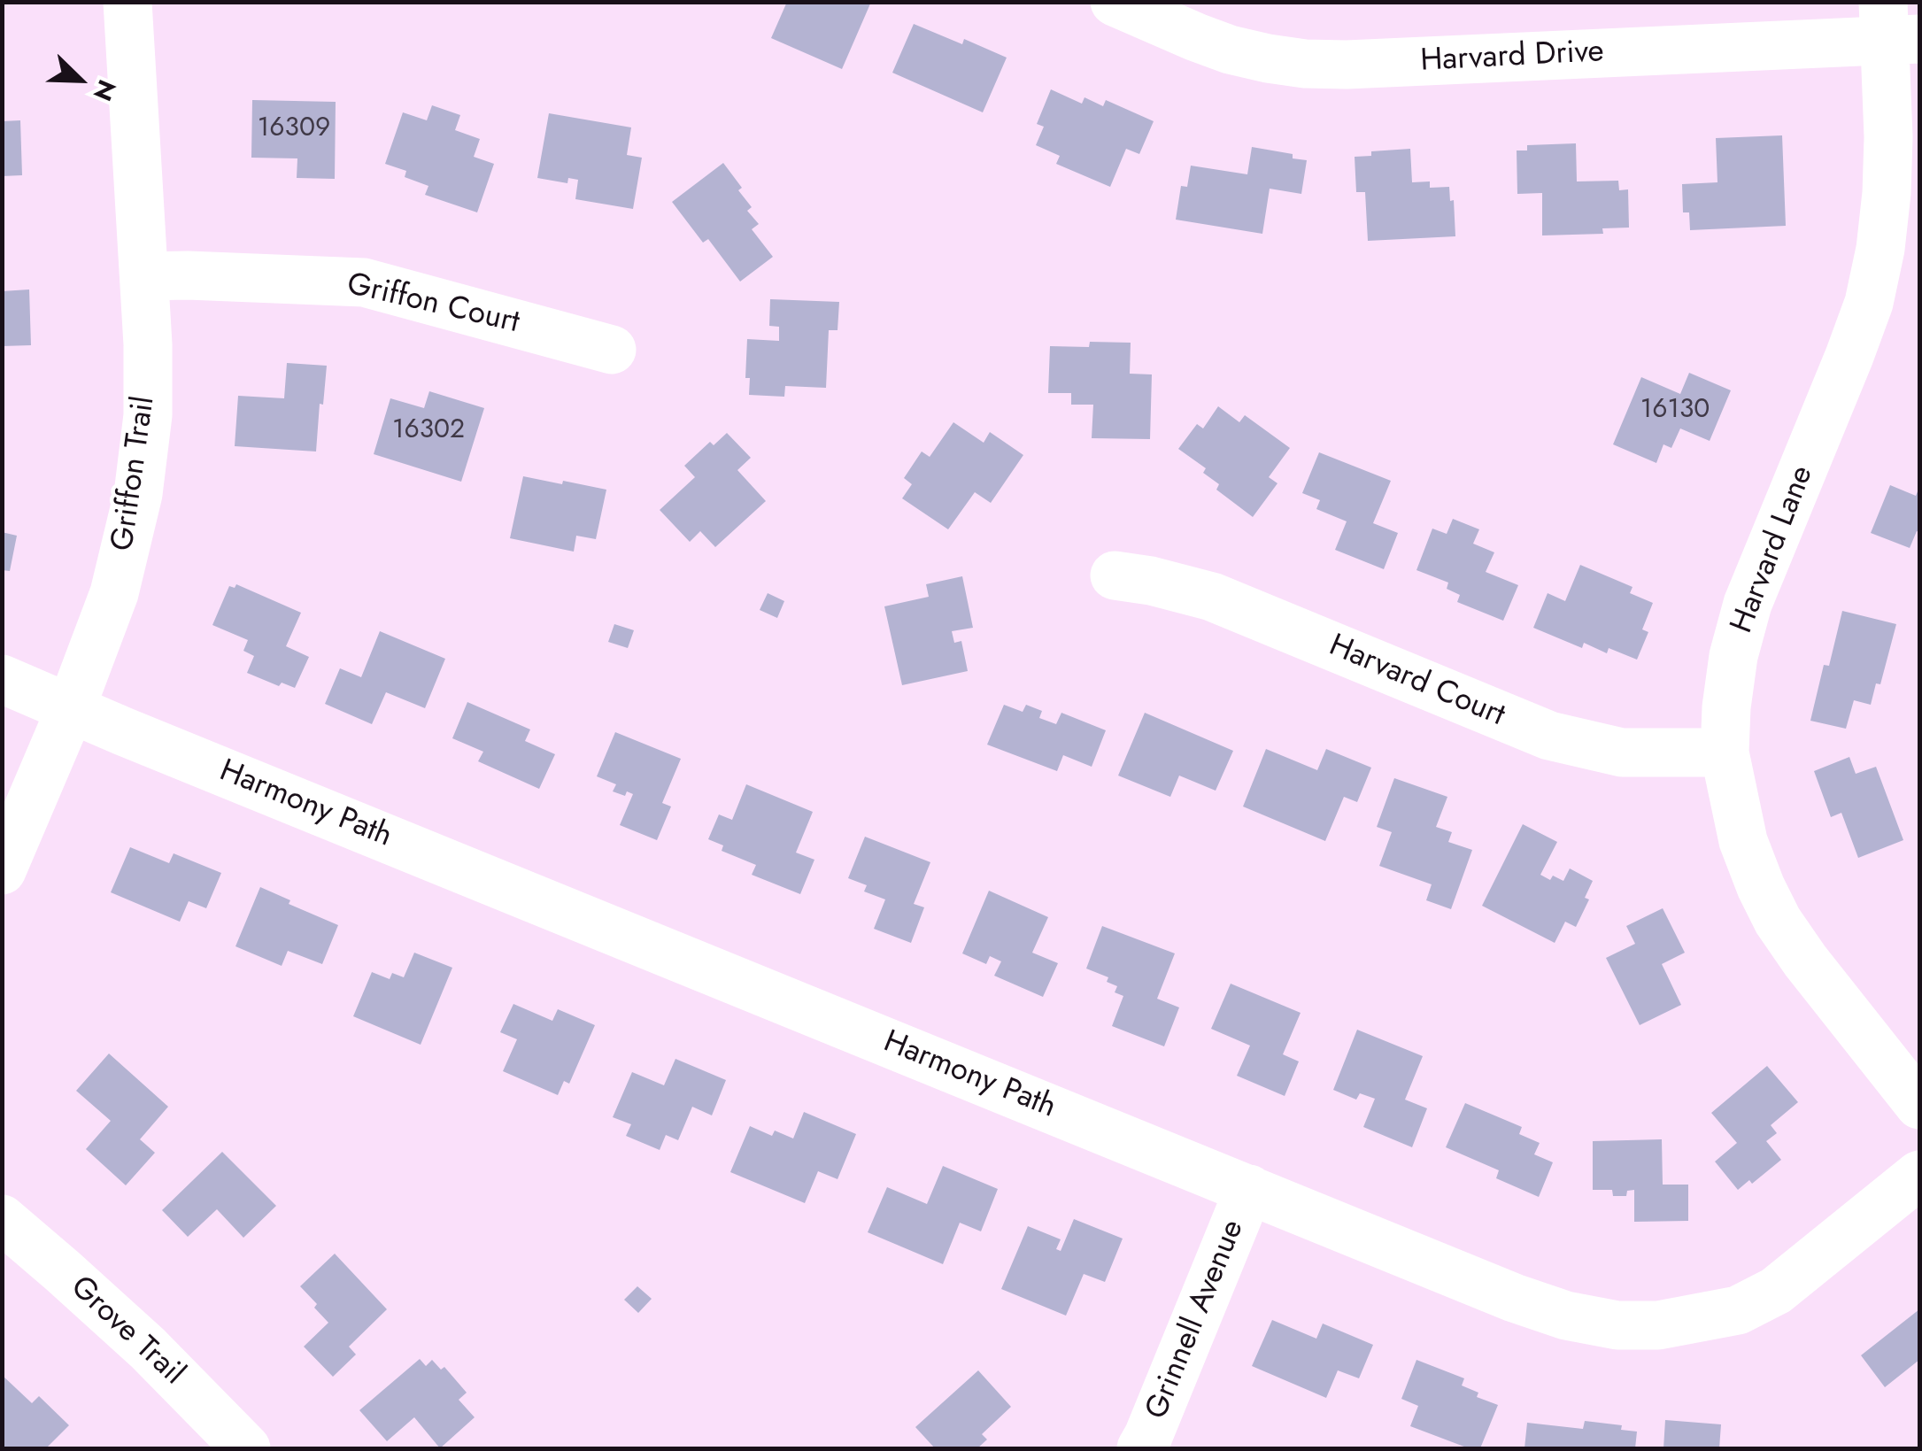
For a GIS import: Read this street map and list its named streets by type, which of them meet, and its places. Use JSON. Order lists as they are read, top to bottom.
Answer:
{
  "streets": {
    "street": [
      "Harvard Drive",
      "Griffon Court",
      "Griffon Trail",
      "Harvard Lane",
      "Harvard Court",
      "Harmony Path",
      "Grinnell Avenue",
      "Grove Trail"
    ]
  },
  "crossings": [
    ["Harvard Drive", "Harvard Lane"],
    ["Griffon Court", "Griffon Trail"],
    ["Griffon Trail", "Harmony Path"],
    ["Harvard Lane", "Harvard Court"],
    ["Harmony Path", "Grinnell Avenue"]
  ],
  "house_numbers": ["16309", "16130", "16302"],
  "north": "bottom right"
}
